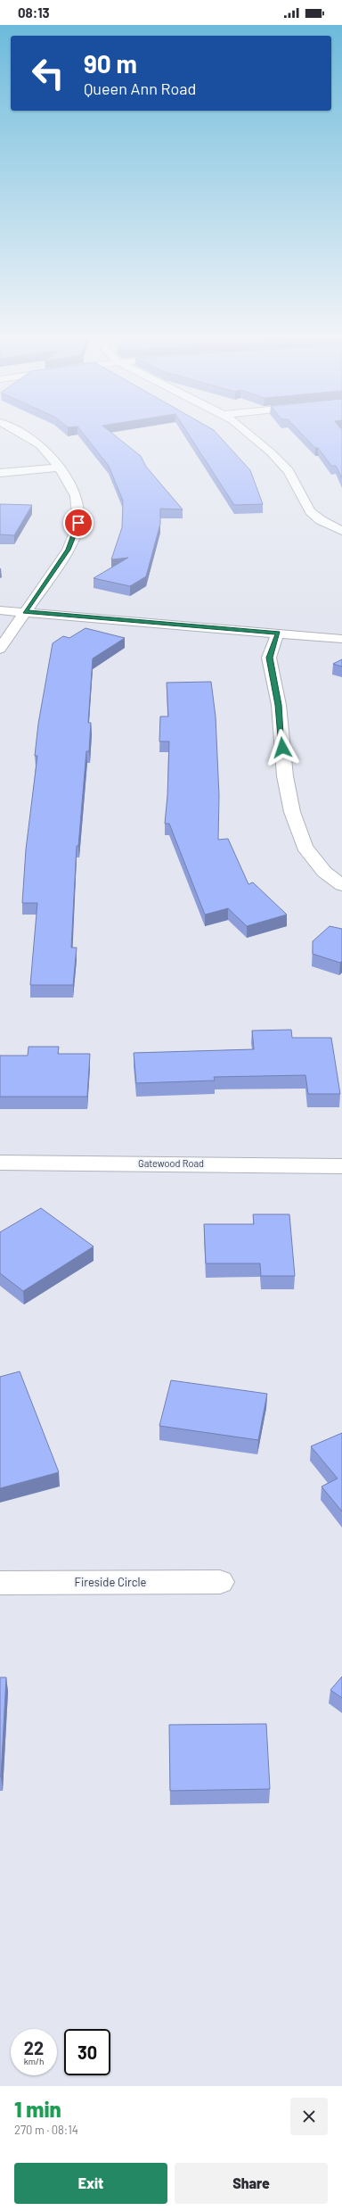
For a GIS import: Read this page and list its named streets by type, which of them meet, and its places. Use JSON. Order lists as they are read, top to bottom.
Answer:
{
  "streets": {
    "street": ["Gatewood Road", "Fireside Circle"]
  },
  "page": {
    "status": "08:13",
    "turn": ["90 m", "Queen Ann Road"],
    "speed": "22 km/h",
    "limit": "30",
    "heading": ["1 min", "270 m · 08:14"],
    "buttons": ["Exit", "Share"]
  }
}
